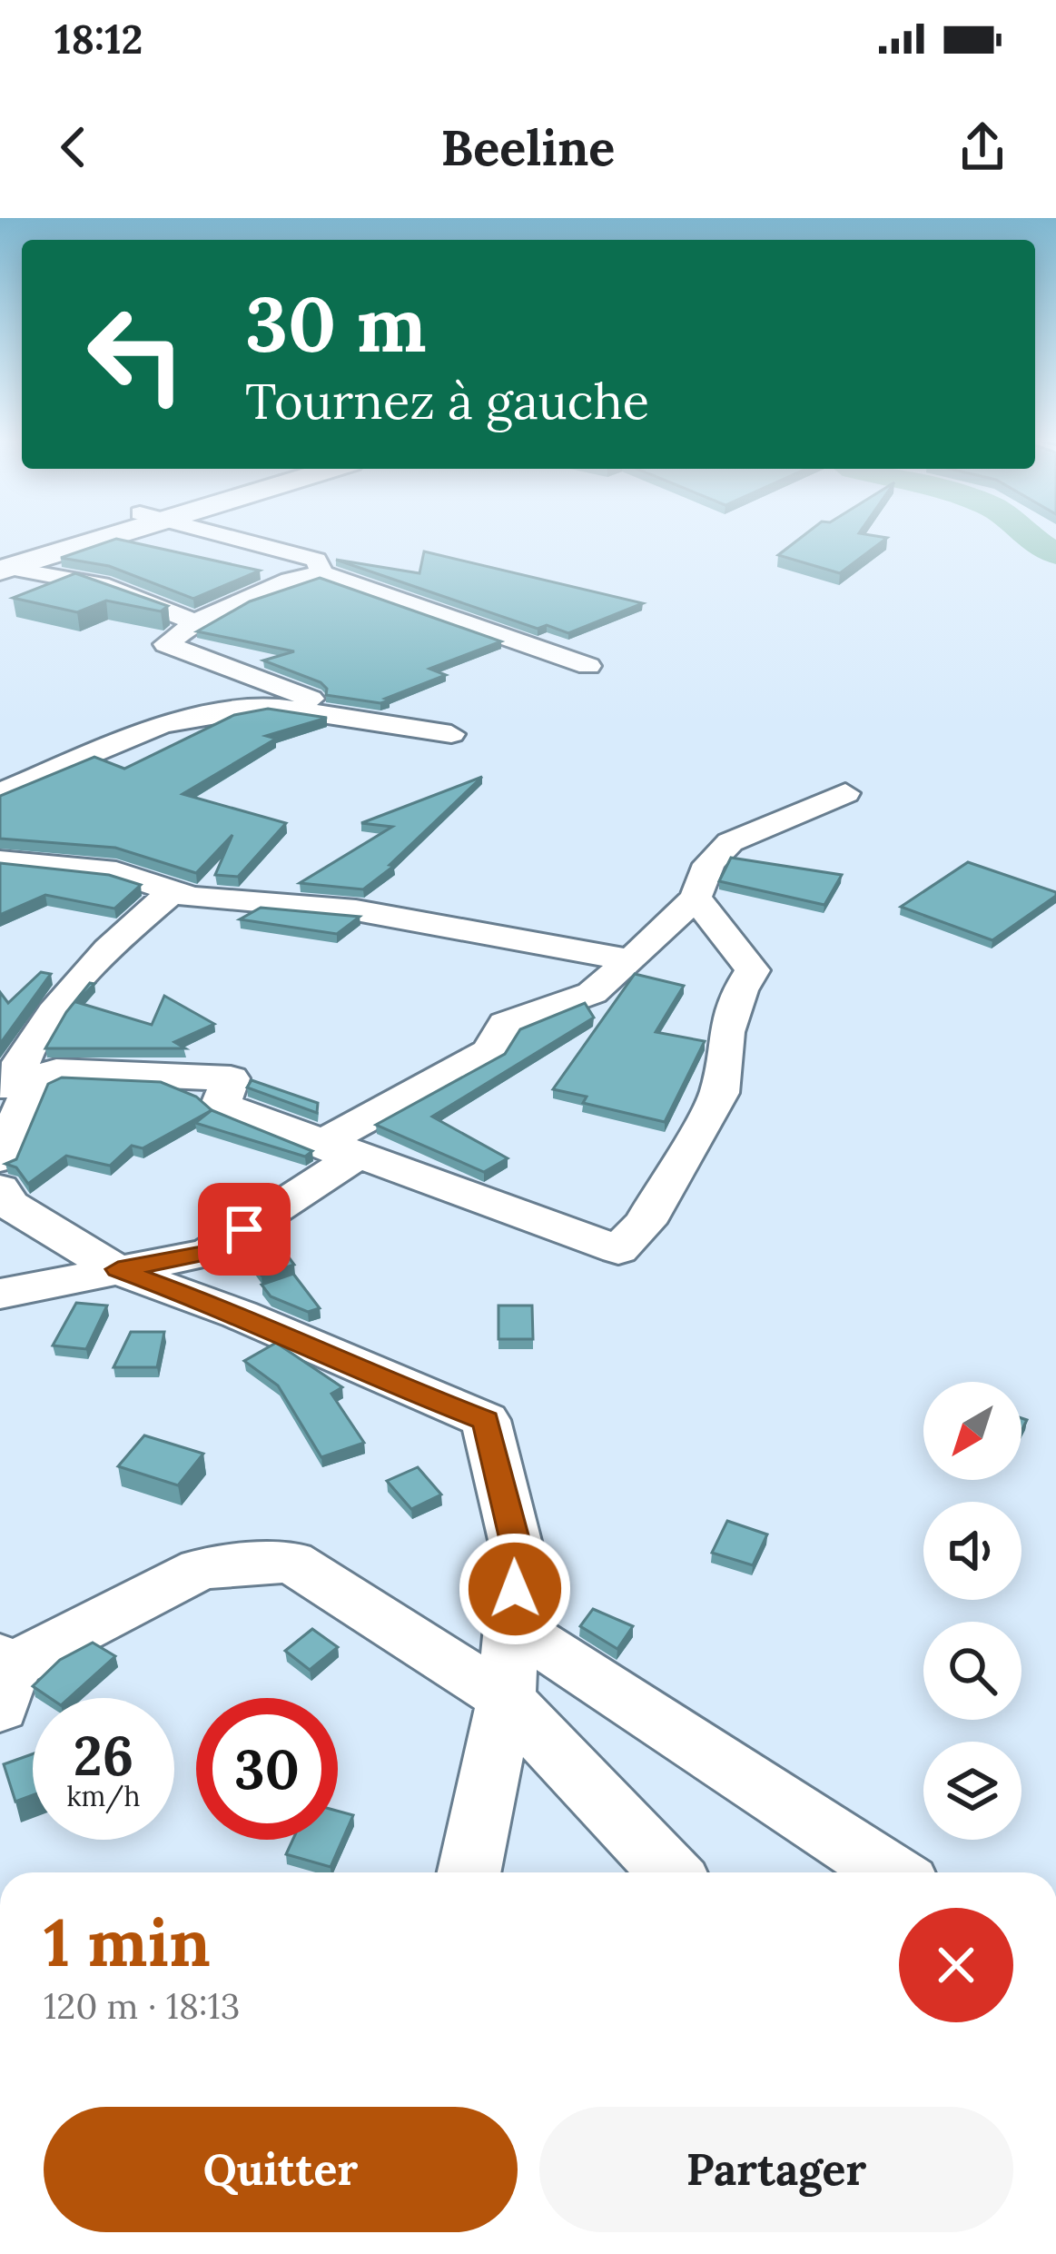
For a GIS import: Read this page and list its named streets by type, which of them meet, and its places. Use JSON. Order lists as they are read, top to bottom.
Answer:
{
  "north": "bottom left",
  "page": {
    "status": "18:12",
    "header": "Beeline",
    "turn": ["30 m", "Tournez à gauche"],
    "speed": "26 km/h",
    "limit": "30",
    "heading": ["1 min", "120 m · 18:13"],
    "buttons": ["Quitter", "Partager"]
  }
}
